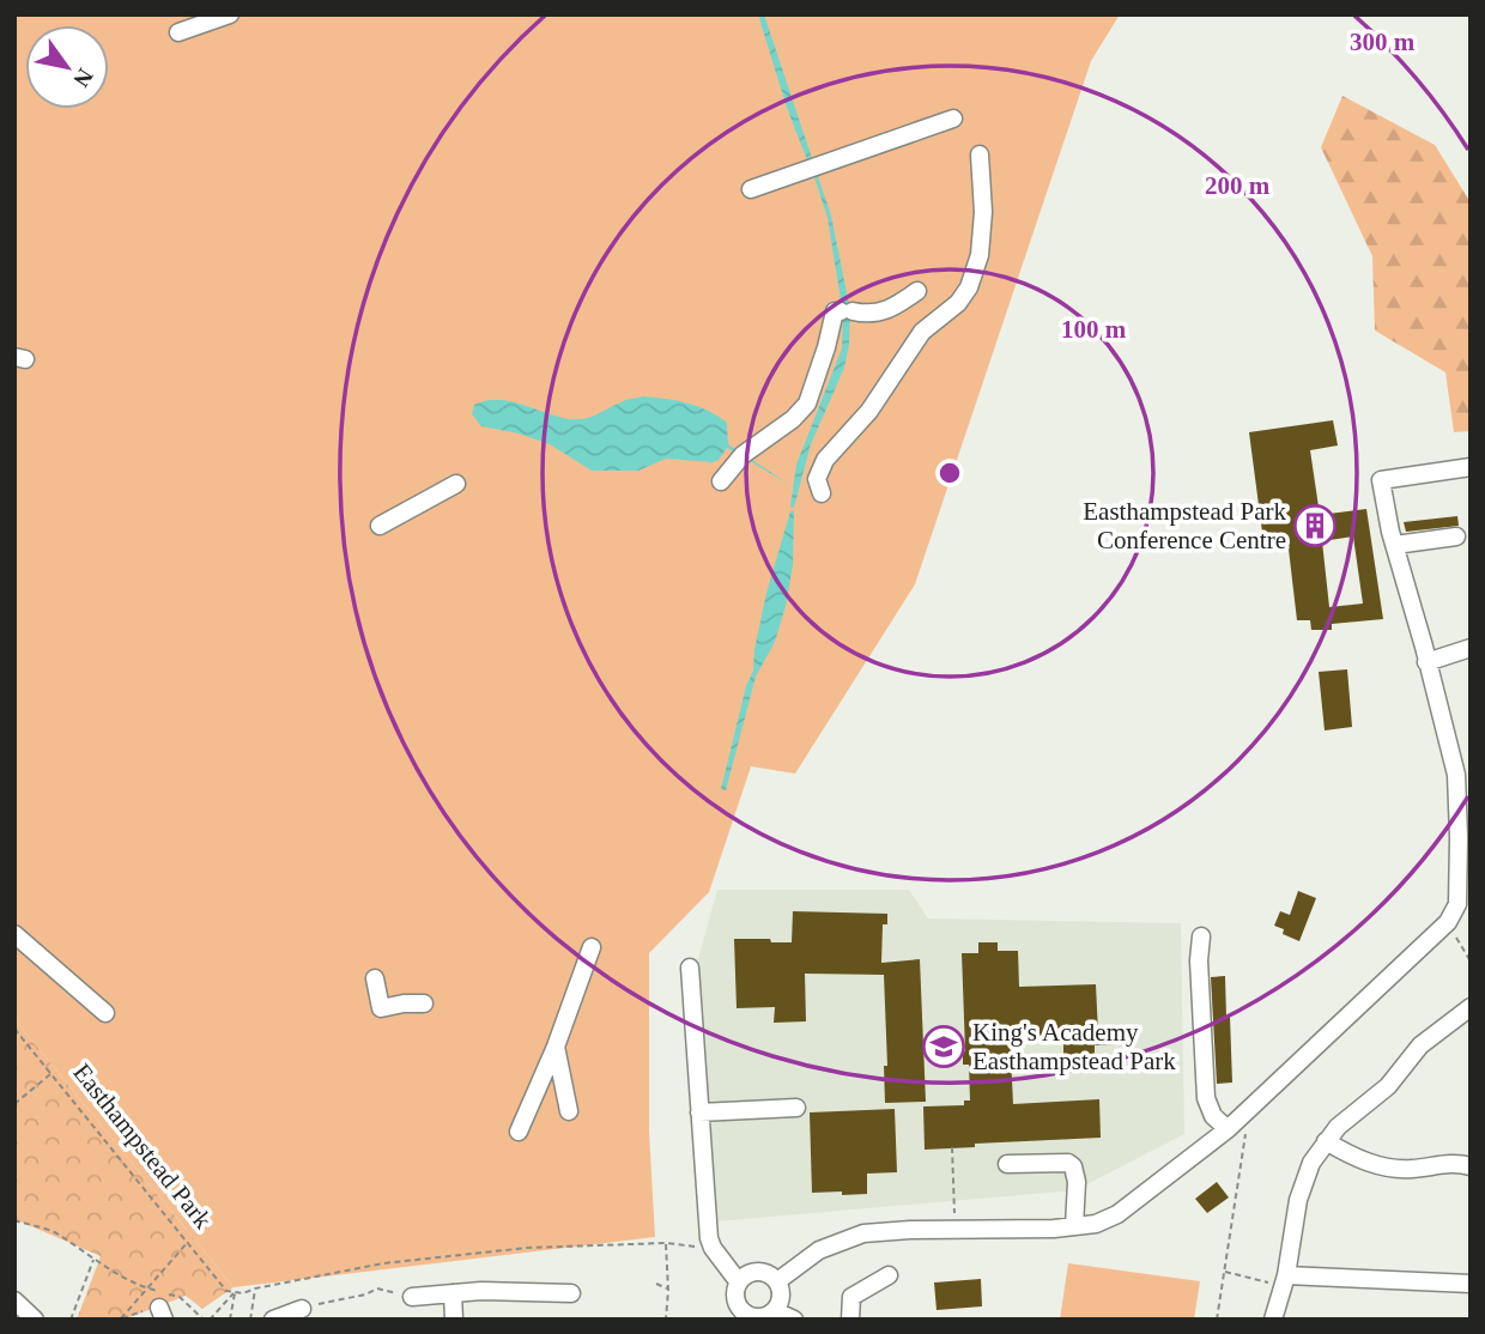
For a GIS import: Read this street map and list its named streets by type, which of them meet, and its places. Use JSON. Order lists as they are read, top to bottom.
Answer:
{
  "streets": {
    "path": ["Easthampstead Park"]
  },
  "places": {
    "building": ["Easthampstead Park Conference Centre"],
    "school or university": ["King's Academy Easthampstead Park"]
  },
  "north": "bottom right",
  "rings": ["300 m", "200 m", "100 m"]
}
